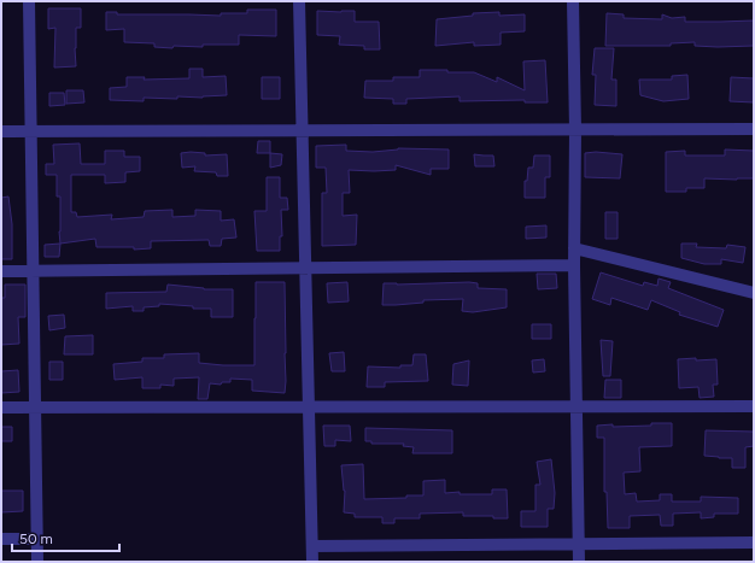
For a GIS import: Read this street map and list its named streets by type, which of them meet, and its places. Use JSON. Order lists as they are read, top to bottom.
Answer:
{
  "scale_bar": "50 m"
}
